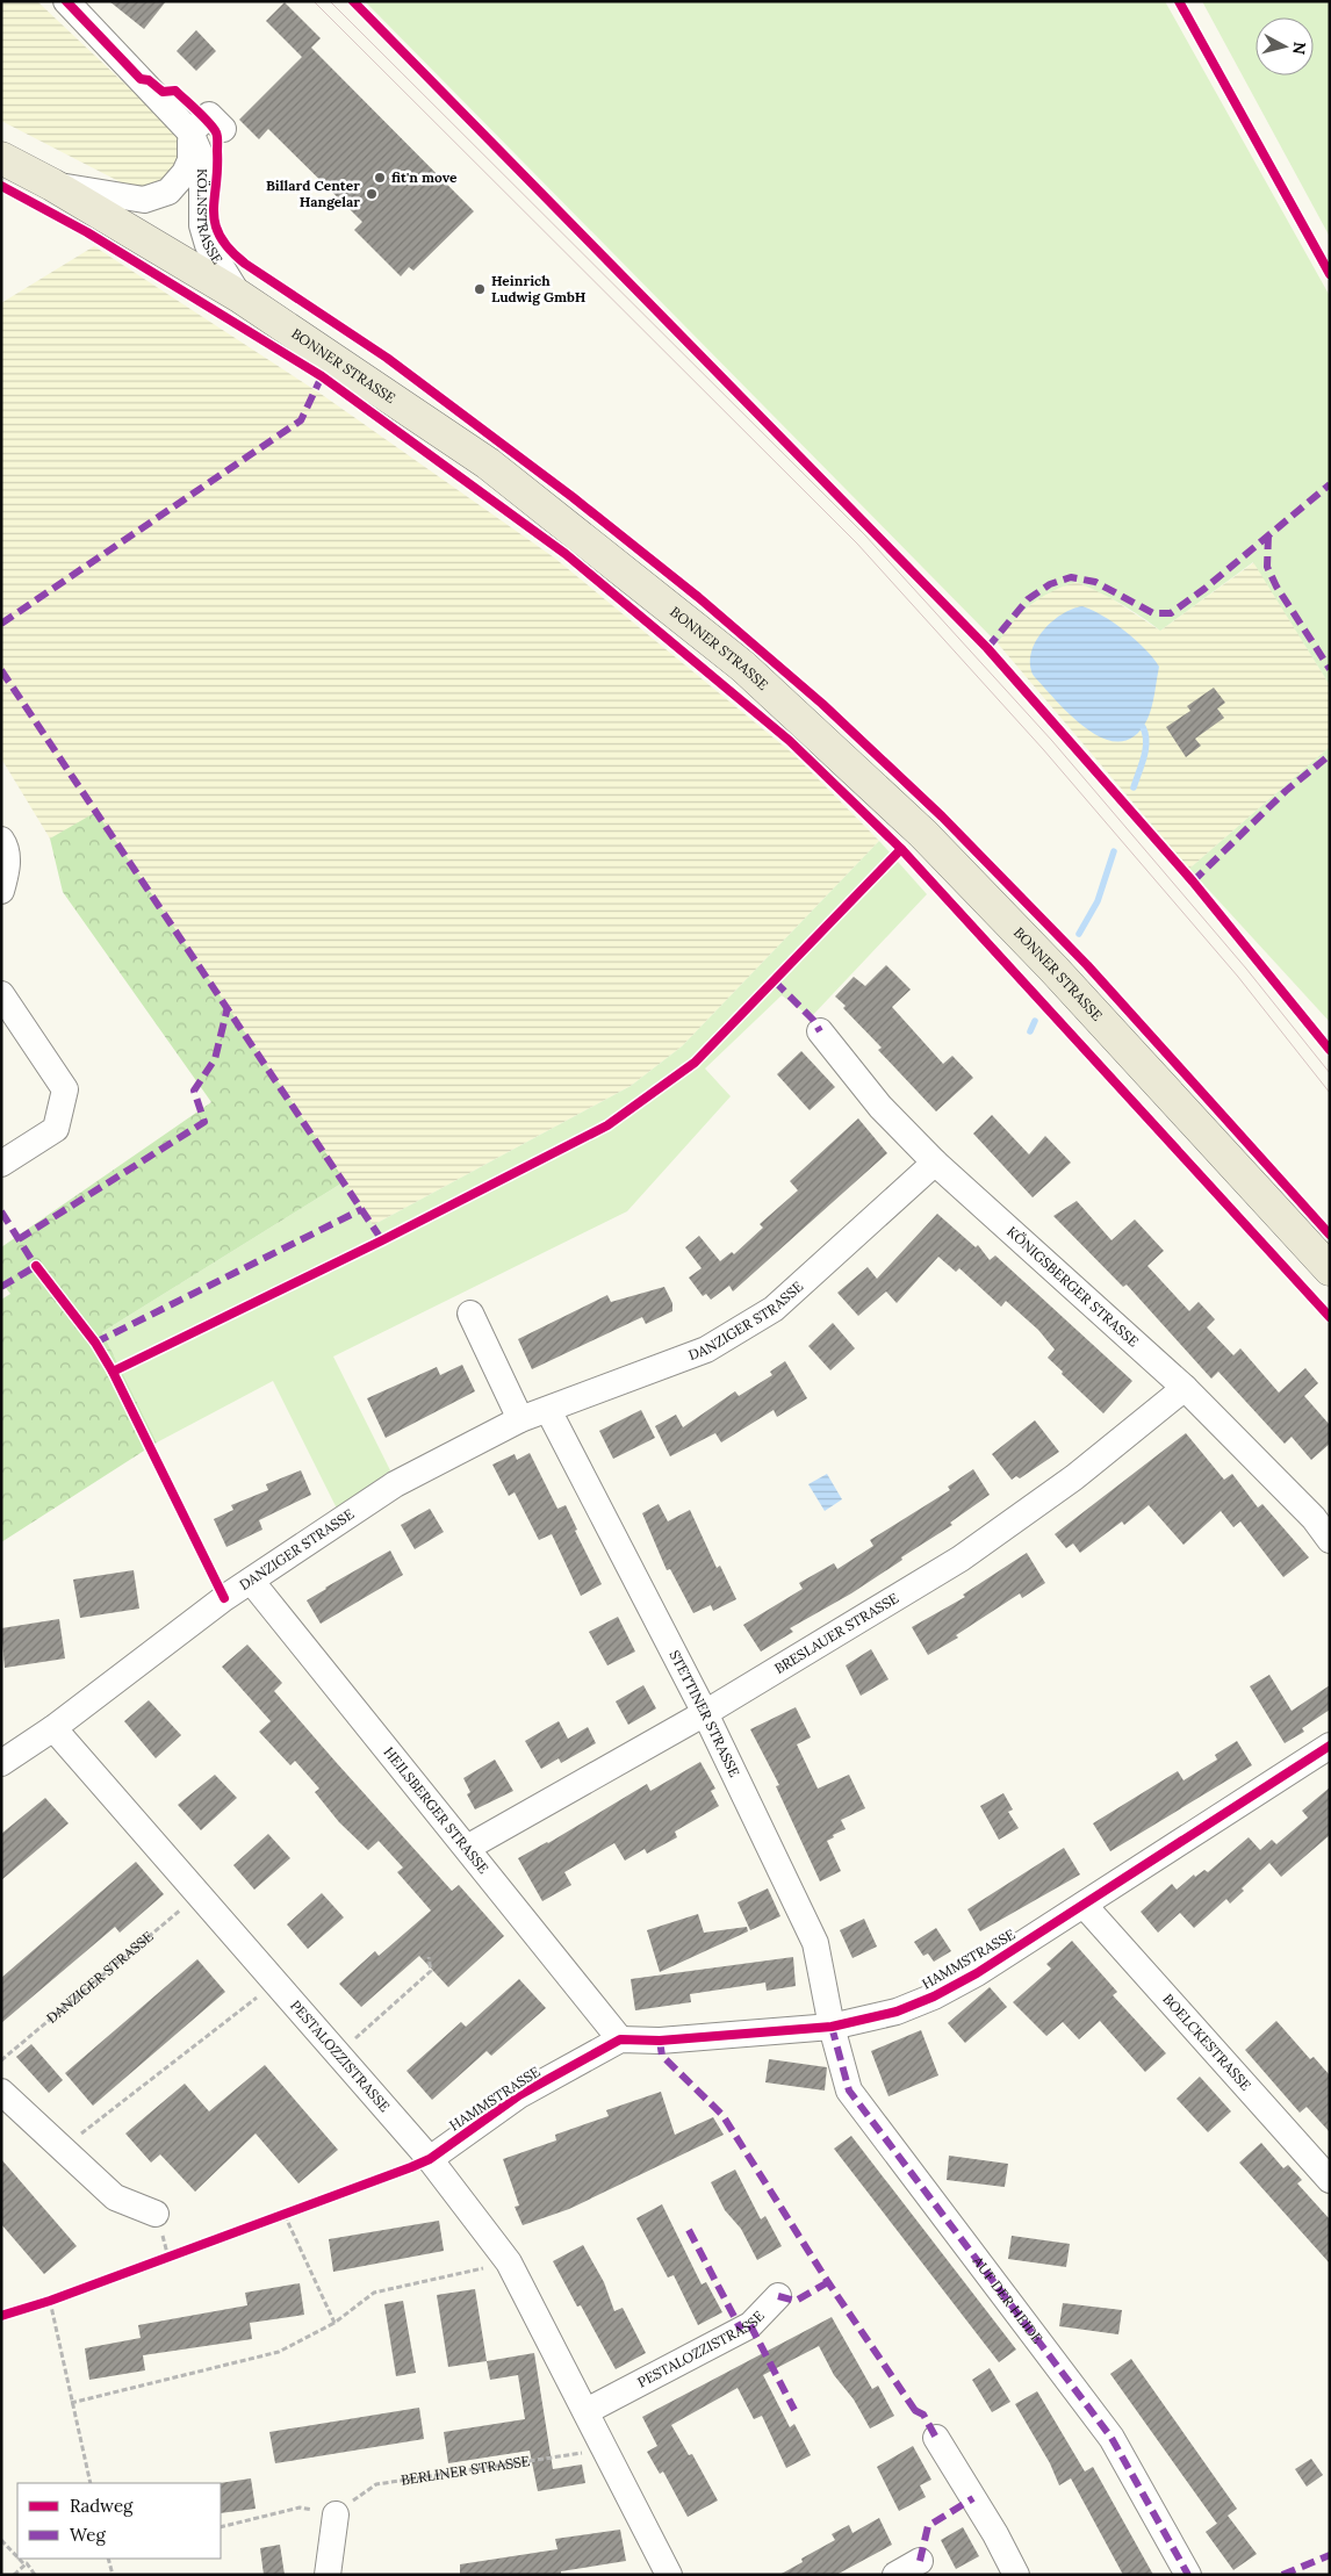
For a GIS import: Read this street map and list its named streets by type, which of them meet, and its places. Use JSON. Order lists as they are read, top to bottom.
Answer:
{
  "streets": {
    "main road": ["BONNER STRASSE"],
    "street": [
      "KÖLNSTRASSE",
      "KÖNIGSBERGER STRASSE",
      "DANZIGER STRASSE",
      "BRESLAUER STRASSE",
      "STETTINER STRASSE",
      "HEILSBERGER STRASSE",
      "HAMMSTRASSE",
      "BOELCKESTRASSE",
      "PESTALOZZISTRASSE",
      "AUF DER HEIDE"
    ],
    "path": ["BERLINER STRASSE"]
  },
  "crossings": [
    ["KÖLNSTRASSE", "BONNER STRASSE"],
    ["KÖNIGSBERGER STRASSE", "DANZIGER STRASSE"],
    ["KÖNIGSBERGER STRASSE", "BRESLAUER STRASSE"],
    ["DANZIGER STRASSE", "STETTINER STRASSE"],
    ["DANZIGER STRASSE", "HEILSBERGER STRASSE"],
    ["DANZIGER STRASSE", "PESTALOZZISTRASSE"],
    ["BRESLAUER STRASSE", "STETTINER STRASSE"],
    ["BRESLAUER STRASSE", "HEILSBERGER STRASSE"],
    ["STETTINER STRASSE", "HAMMSTRASSE"],
    ["STETTINER STRASSE", "AUF DER HEIDE"],
    ["HEILSBERGER STRASSE", "HAMMSTRASSE"],
    ["HAMMSTRASSE", "BOELCKESTRASSE"],
    ["HAMMSTRASSE", "PESTALOZZISTRASSE"],
    ["HAMMSTRASSE", "AUF DER HEIDE"],
    ["PESTALOZZISTRASSE", "BERLINER STRASSE"]
  ],
  "places": ["fit'n move", "Billard Center Hangelar", "Heinrich Ludwig GmbH"],
  "legend": ["Radweg", "Weg"],
  "north": "right"
}
